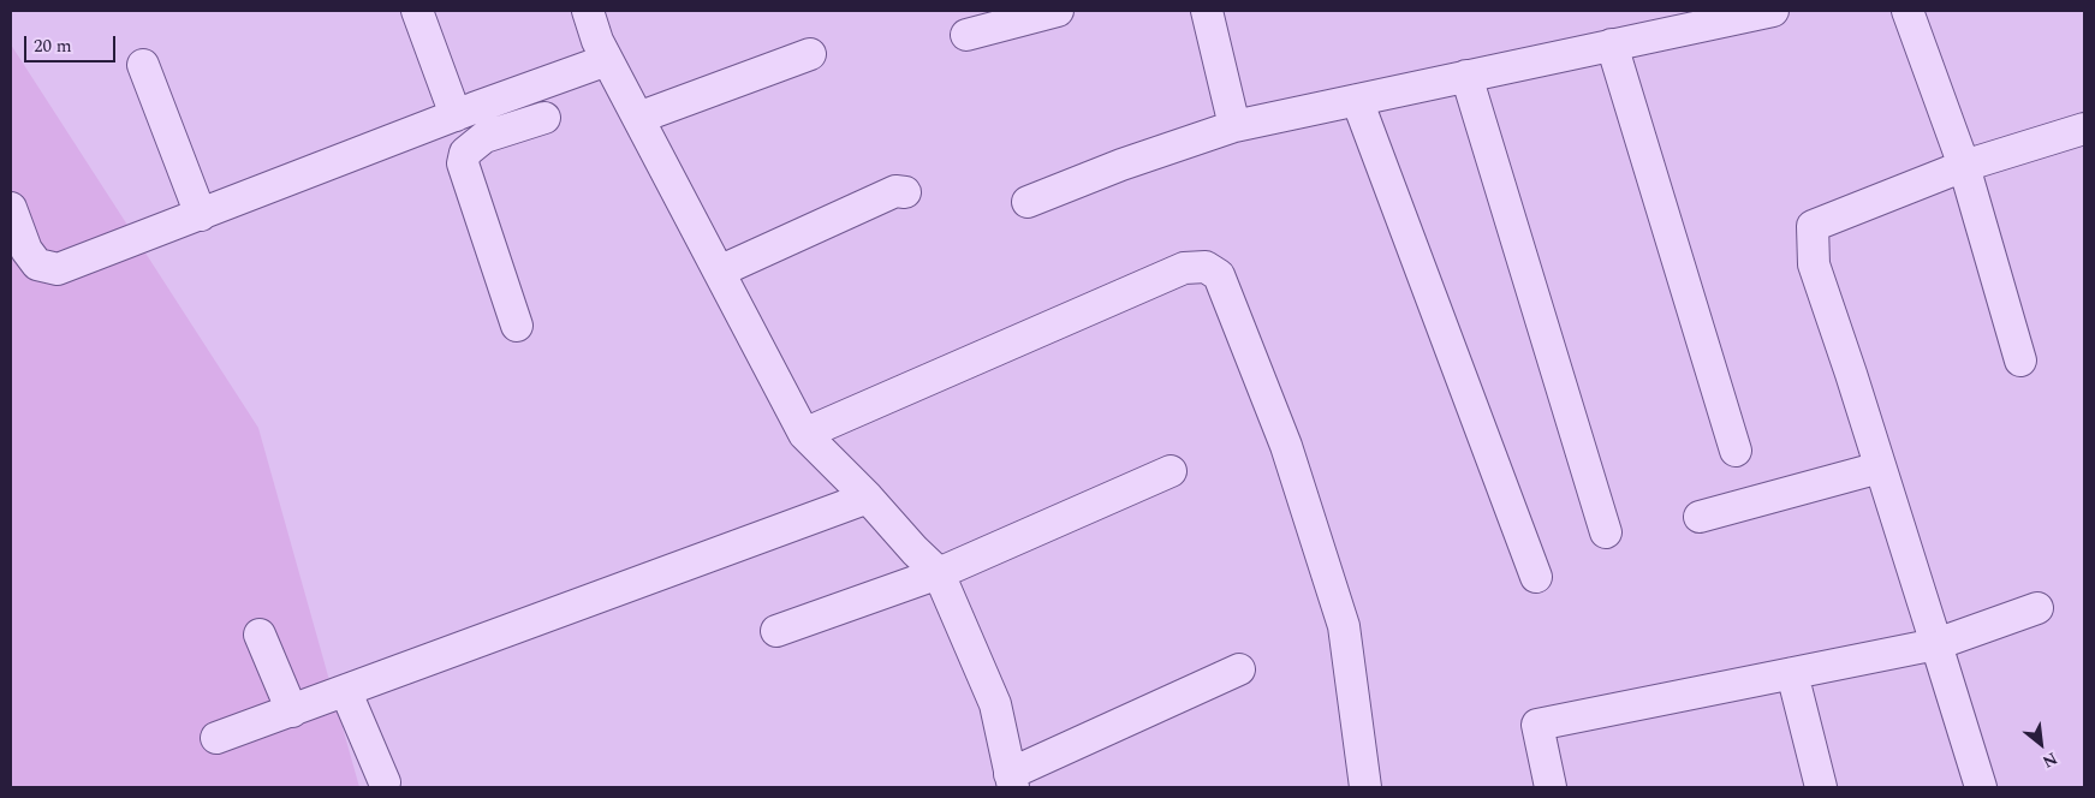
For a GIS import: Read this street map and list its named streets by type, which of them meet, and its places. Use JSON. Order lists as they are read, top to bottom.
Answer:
{
  "scale_bar": "20 m",
  "north": "bottom right"
}
